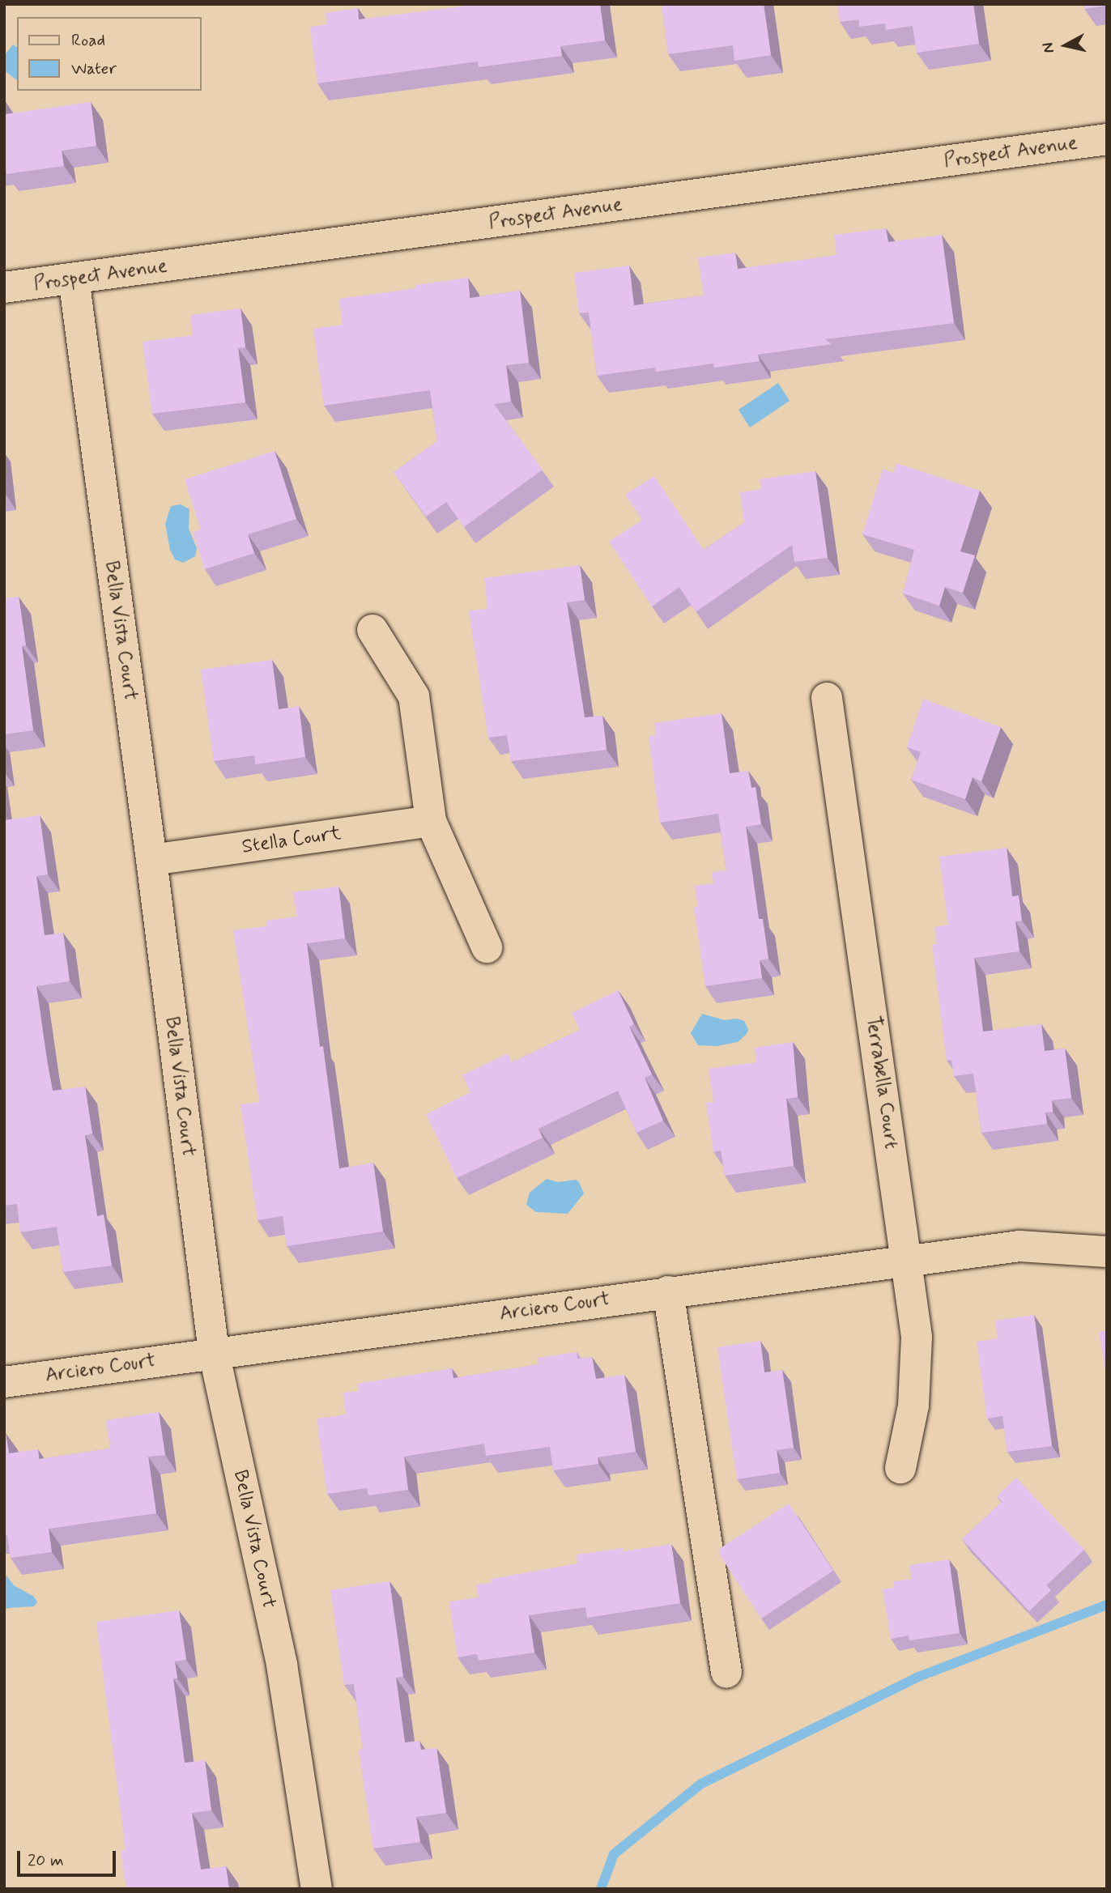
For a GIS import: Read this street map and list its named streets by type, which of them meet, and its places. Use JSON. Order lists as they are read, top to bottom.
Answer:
{
  "streets": {
    "street": [
      "Prospect Avenue",
      "Bella Vista Court",
      "Stella Court",
      "Terrabella Court",
      "Arciero Court"
    ]
  },
  "crossings": [
    ["Prospect Avenue", "Bella Vista Court"],
    ["Bella Vista Court", "Stella Court"],
    ["Bella Vista Court", "Arciero Court"],
    ["Terrabella Court", "Arciero Court"]
  ],
  "legend": ["Road", "Water"],
  "scale_bar": "20 m",
  "north": "left"
}
